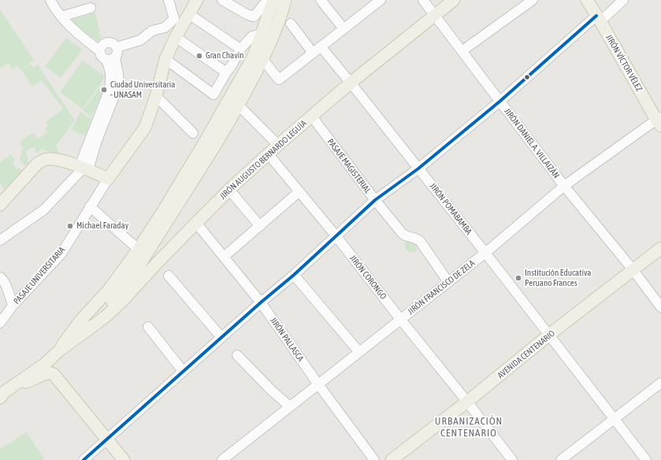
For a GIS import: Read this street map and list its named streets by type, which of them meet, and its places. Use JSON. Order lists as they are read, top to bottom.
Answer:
{
  "streets": {
    "main road": ["JIRÓN VÍCTOR VÉLEZ", "JIRÓN AUGUSTO BERNARDO LEGUÍA", "AVENIDA CENTENARIO"],
    "street": [
      "JIRÓN DANIEL A. VILLAIZÁN",
      "PASAJE MAGISTERIAL",
      "JIRÓN POMABAMBA",
      "PASAJE UNIVERSITARIA",
      "JIRÓN CORONGO",
      "JIRÓN FRANCISCO DE ZELA",
      "JIRÓN PALLASCA"
    ]
  },
  "crossings": [
    ["JIRÓN VÍCTOR VÉLEZ", "JIRÓN FRANCISCO DE ZELA"],
    ["JIRÓN DANIEL A. VILLAIZÁN", "JIRÓN AUGUSTO BERNARDO LEGUÍA"],
    ["JIRÓN DANIEL A. VILLAIZÁN", "JIRÓN FRANCISCO DE ZELA"],
    ["JIRÓN DANIEL A. VILLAIZÁN", "AVENIDA CENTENARIO"],
    ["JIRÓN AUGUSTO BERNARDO LEGUÍA", "PASAJE MAGISTERIAL"],
    ["JIRÓN AUGUSTO BERNARDO LEGUÍA", "JIRÓN POMABAMBA"],
    ["JIRÓN AUGUSTO BERNARDO LEGUÍA", "JIRÓN CORONGO"],
    ["JIRÓN AUGUSTO BERNARDO LEGUÍA", "JIRÓN PALLASCA"],
    ["PASAJE MAGISTERIAL", "JIRÓN FRANCISCO DE ZELA"],
    ["JIRÓN POMABAMBA", "JIRÓN FRANCISCO DE ZELA"],
    ["JIRÓN POMABAMBA", "AVENIDA CENTENARIO"],
    ["JIRÓN CORONGO", "JIRÓN FRANCISCO DE ZELA"],
    ["JIRÓN CORONGO", "AVENIDA CENTENARIO"],
    ["JIRÓN FRANCISCO DE ZELA", "JIRÓN PALLASCA"]
  ],
  "districts": ["URBANIZACIÓN CENTENARIO"],
  "places": [
    "Gran Chavín",
    "Ciudad Universitaria - UNASAM",
    "Michael Faraday",
    "Institución Educativa Peruano Frances"
  ]
}
